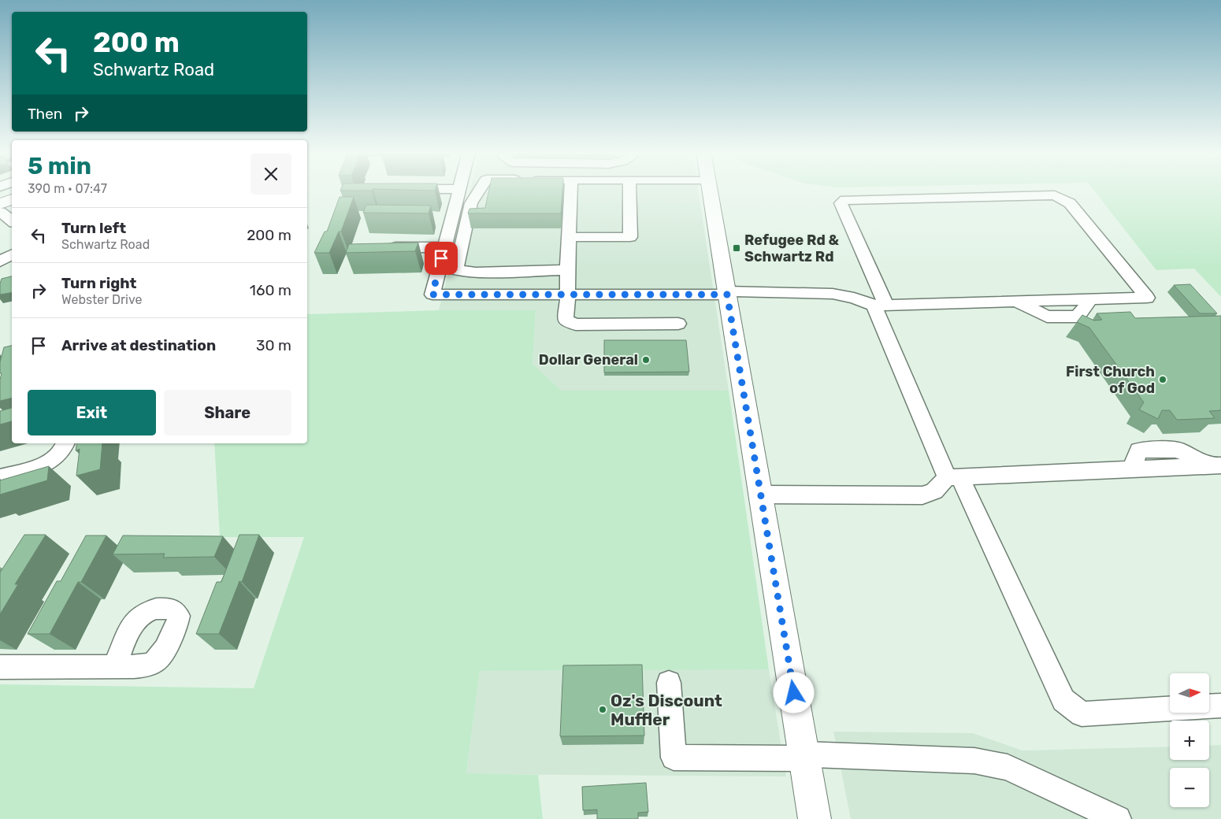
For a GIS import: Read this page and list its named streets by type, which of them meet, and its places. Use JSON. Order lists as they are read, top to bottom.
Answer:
{
  "places": {
    "transit": ["Refugee Rd & Schwartz Rd"],
    "other": ["Dollar General", "First Church of God", "Oz's Discount Muffler"]
  },
  "north": "right",
  "page": {
    "turn": ["200 m", "Schwartz Road"],
    "then": "Then",
    "heading": ["5 min", "390 m · 07:47"],
    "list": [
      {
        "name": "Turn left",
        "note": "Schwartz Road",
        "value": "200 m"
      },
      {
        "name": "Turn right",
        "note": "Webster Drive",
        "value": "160 m"
      },
      {
        "name": "Arrive at destination",
        "value": "30 m"
      }
    ],
    "buttons": ["Exit", "Share"],
    "map_buttons": ["+", "−"]
  }
}
